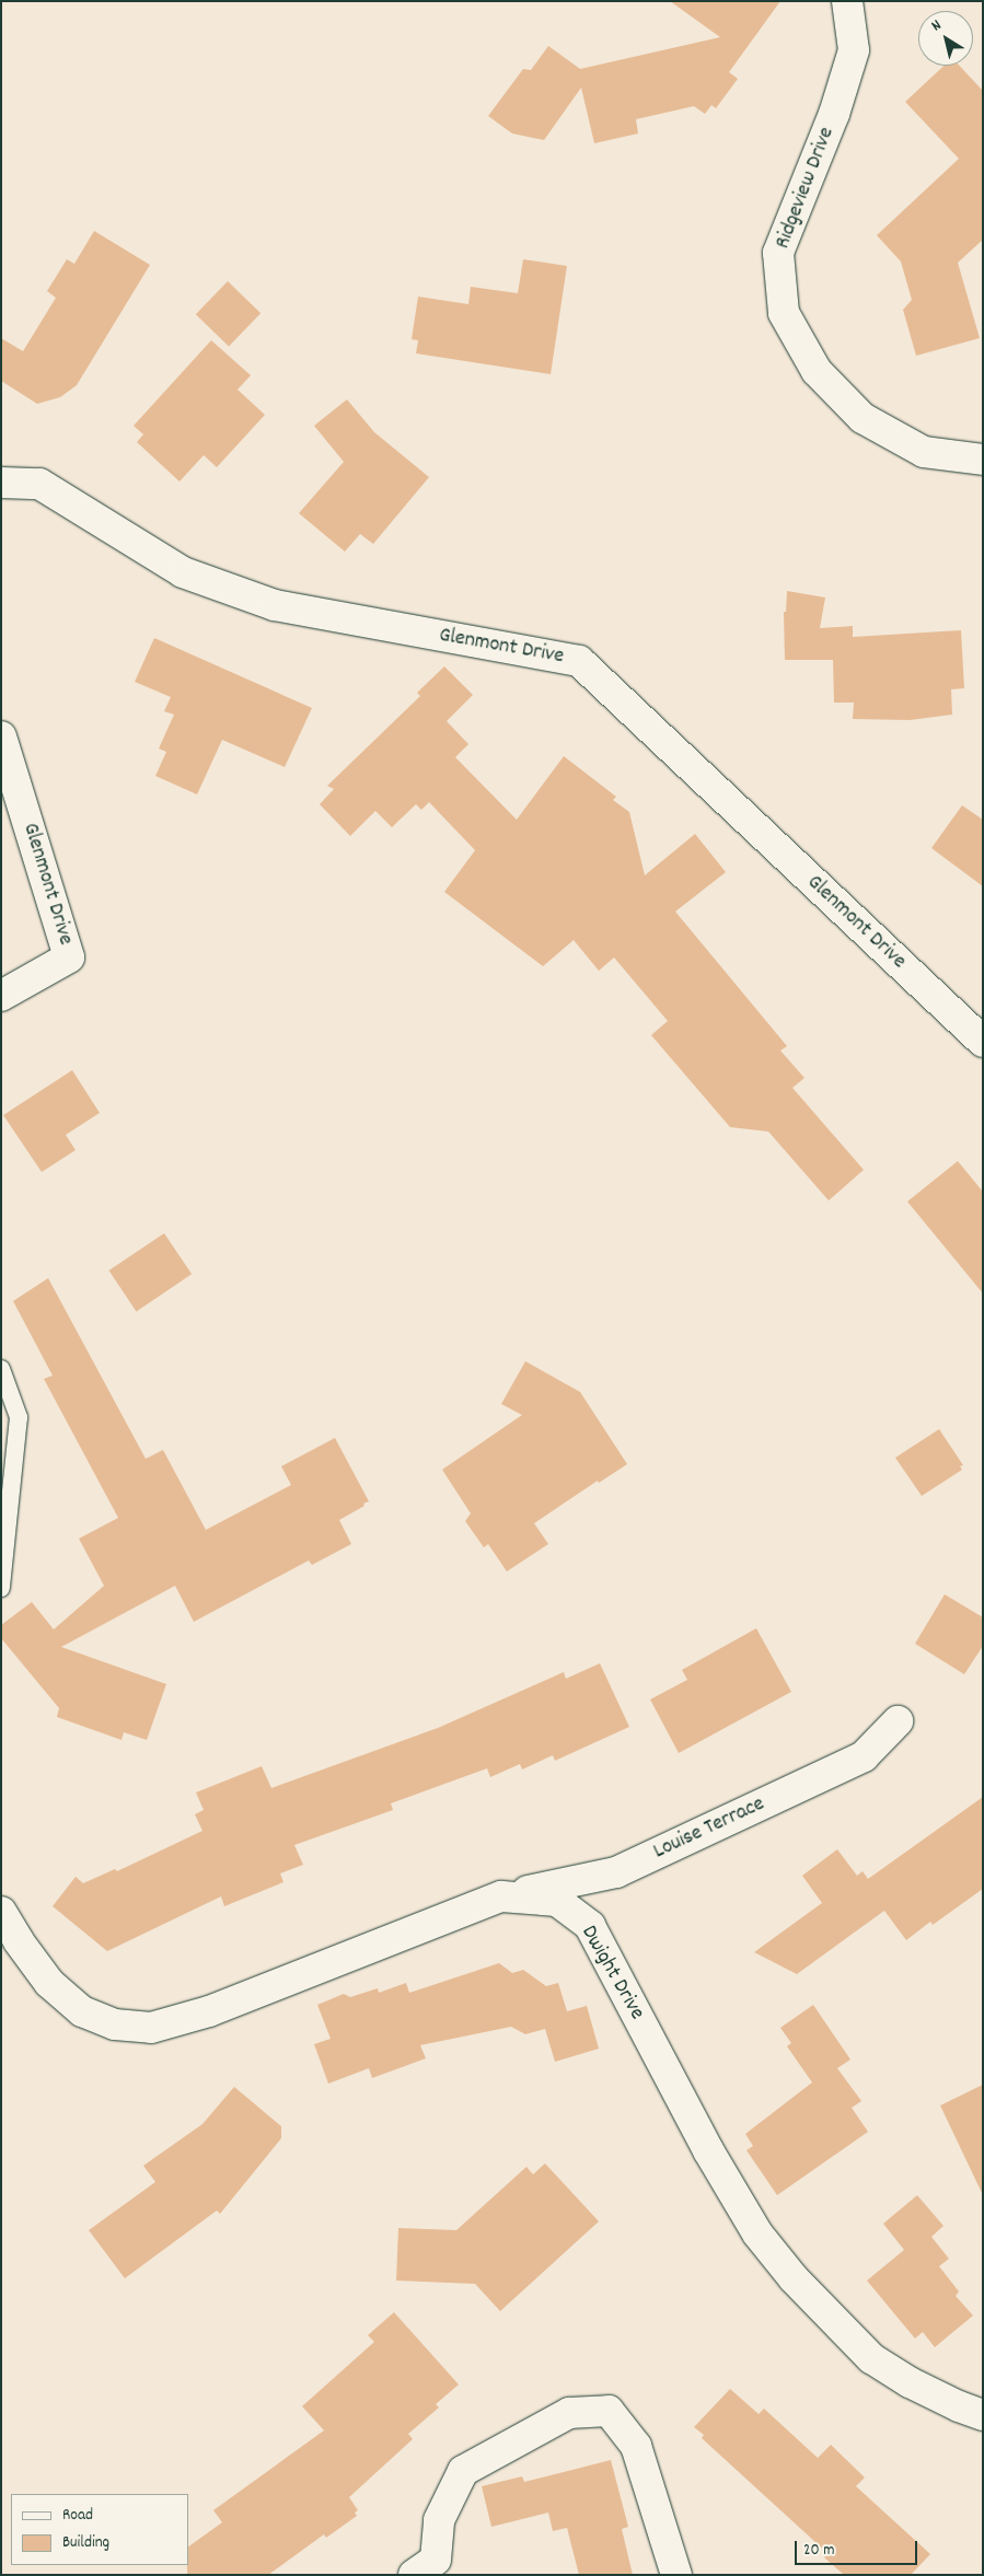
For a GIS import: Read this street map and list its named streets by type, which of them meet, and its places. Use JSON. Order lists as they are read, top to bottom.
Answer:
{
  "streets": {
    "street": [
      "Ridgeview Drive",
      "Glenmont Drive",
      "Louise Terrace",
      "Dwight Drive"
    ]
  },
  "crossings": [
    ["Louise Terrace", "Dwight Drive"]
  ],
  "legend": ["Road", "Building"],
  "scale_bar": "20 m",
  "north": "top left"
}
